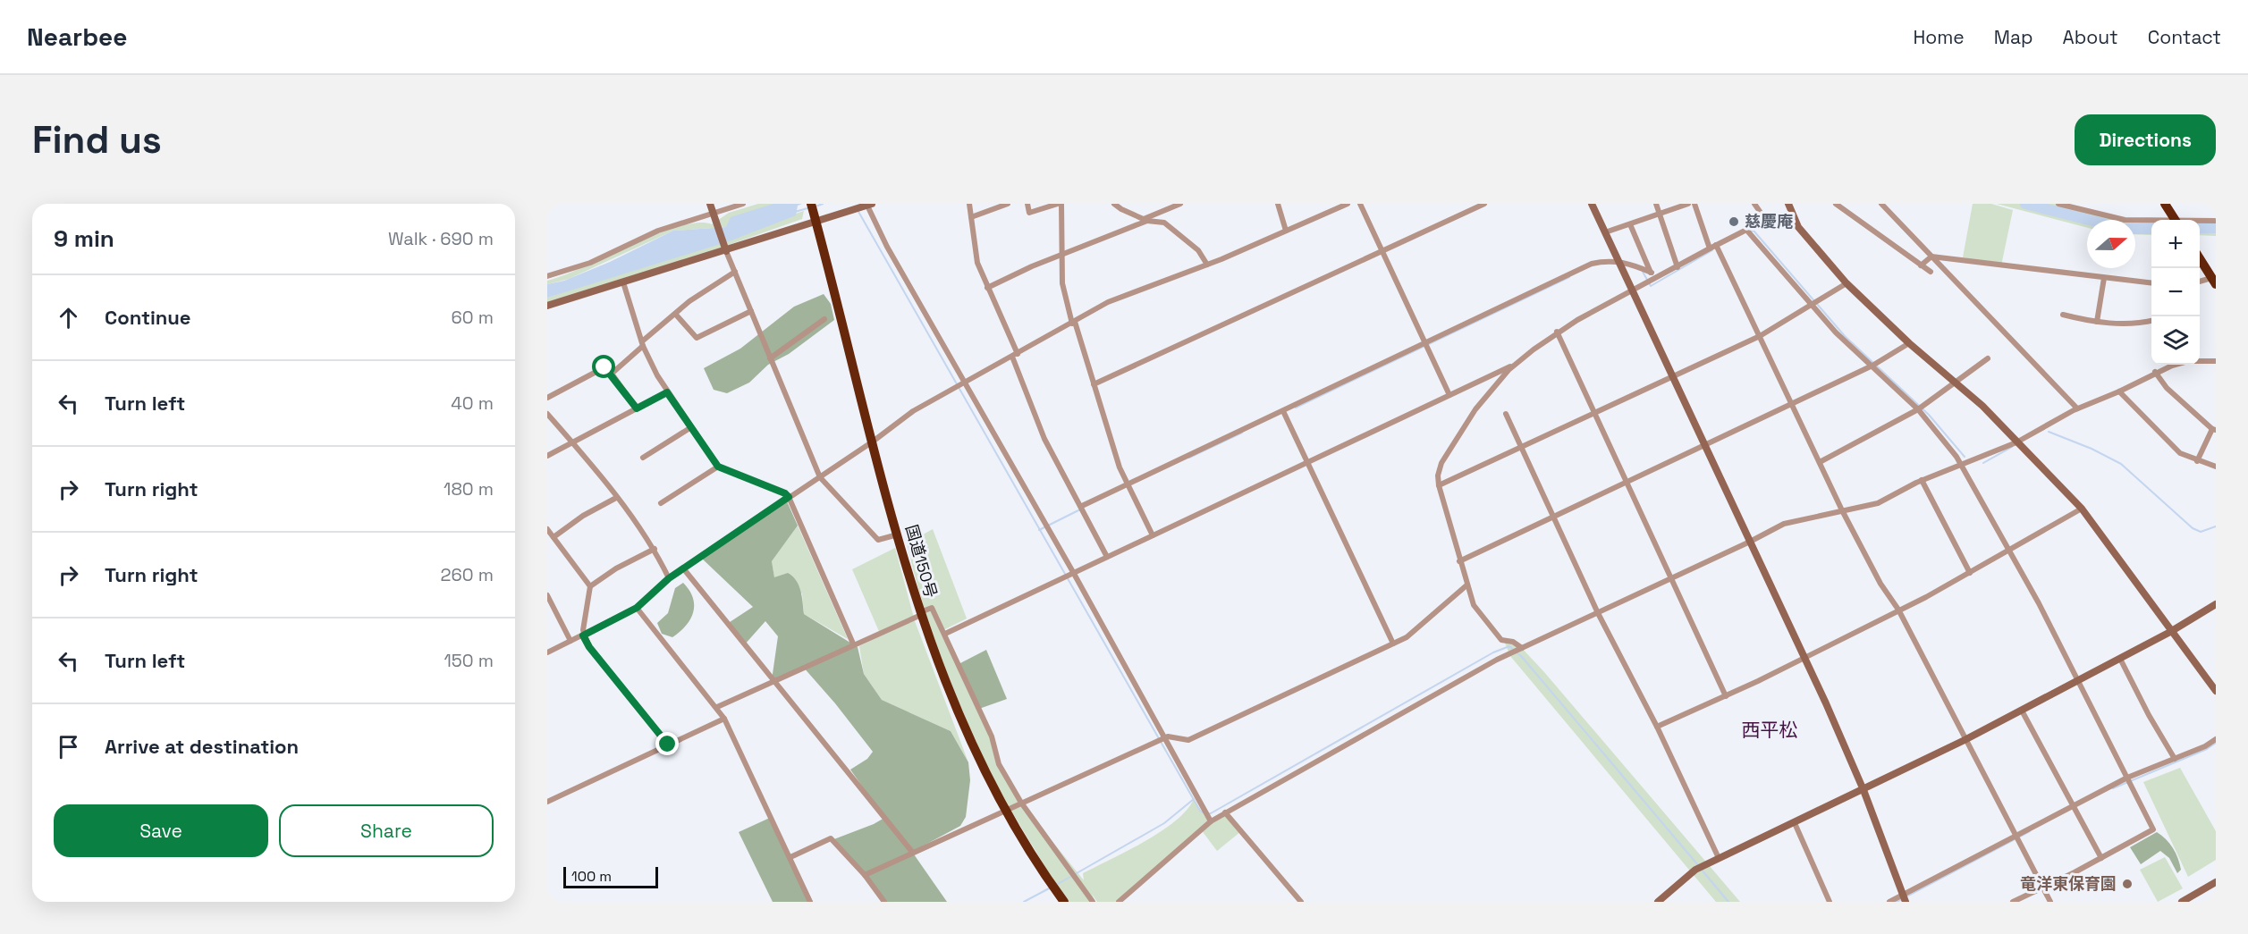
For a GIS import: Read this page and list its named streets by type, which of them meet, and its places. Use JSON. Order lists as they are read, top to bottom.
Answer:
{
  "streets": {
    "highway": ["国道150号"]
  },
  "districts": ["西平松"],
  "places": ["慈慶庵", "竜洋東保育園"],
  "scale_bar": "100 m",
  "north": "right",
  "page": {
    "header": "Nearbee",
    "nav": [
      "Home",
      "Map",
      "About",
      "Contact"
    ],
    "buttons": [
      "Directions",
      ["Save", "Share"]
    ],
    "title": "Find us",
    "heading": ["9 min", "Walk · 690 m"],
    "map_buttons": ["+", "−"],
    "list": [
      ["Continue", "60 m"],
      ["Turn left", "40 m"],
      ["Turn right", "180 m"],
      ["Turn right", "260 m"],
      ["Turn left", "150 m"],
      "Arrive at destination"
    ],
    "scale": "100 m"
  }
}
